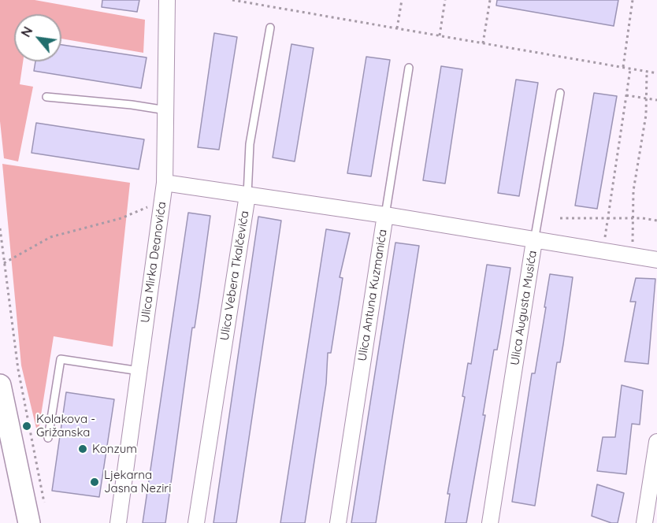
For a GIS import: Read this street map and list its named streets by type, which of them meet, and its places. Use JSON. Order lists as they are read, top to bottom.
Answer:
{
  "streets": {
    "street": [
      "Ulica Mirka Deanovića",
      "Ulica Vebera Tkalčevića",
      "Ulica Antuna Kuzmanića",
      "Ulica Augusta Musića"
    ]
  },
  "places": ["Kolakova - Grižanska", "Konzum", "Ljekarna Jasna Neziri"],
  "north": "top left"
}
